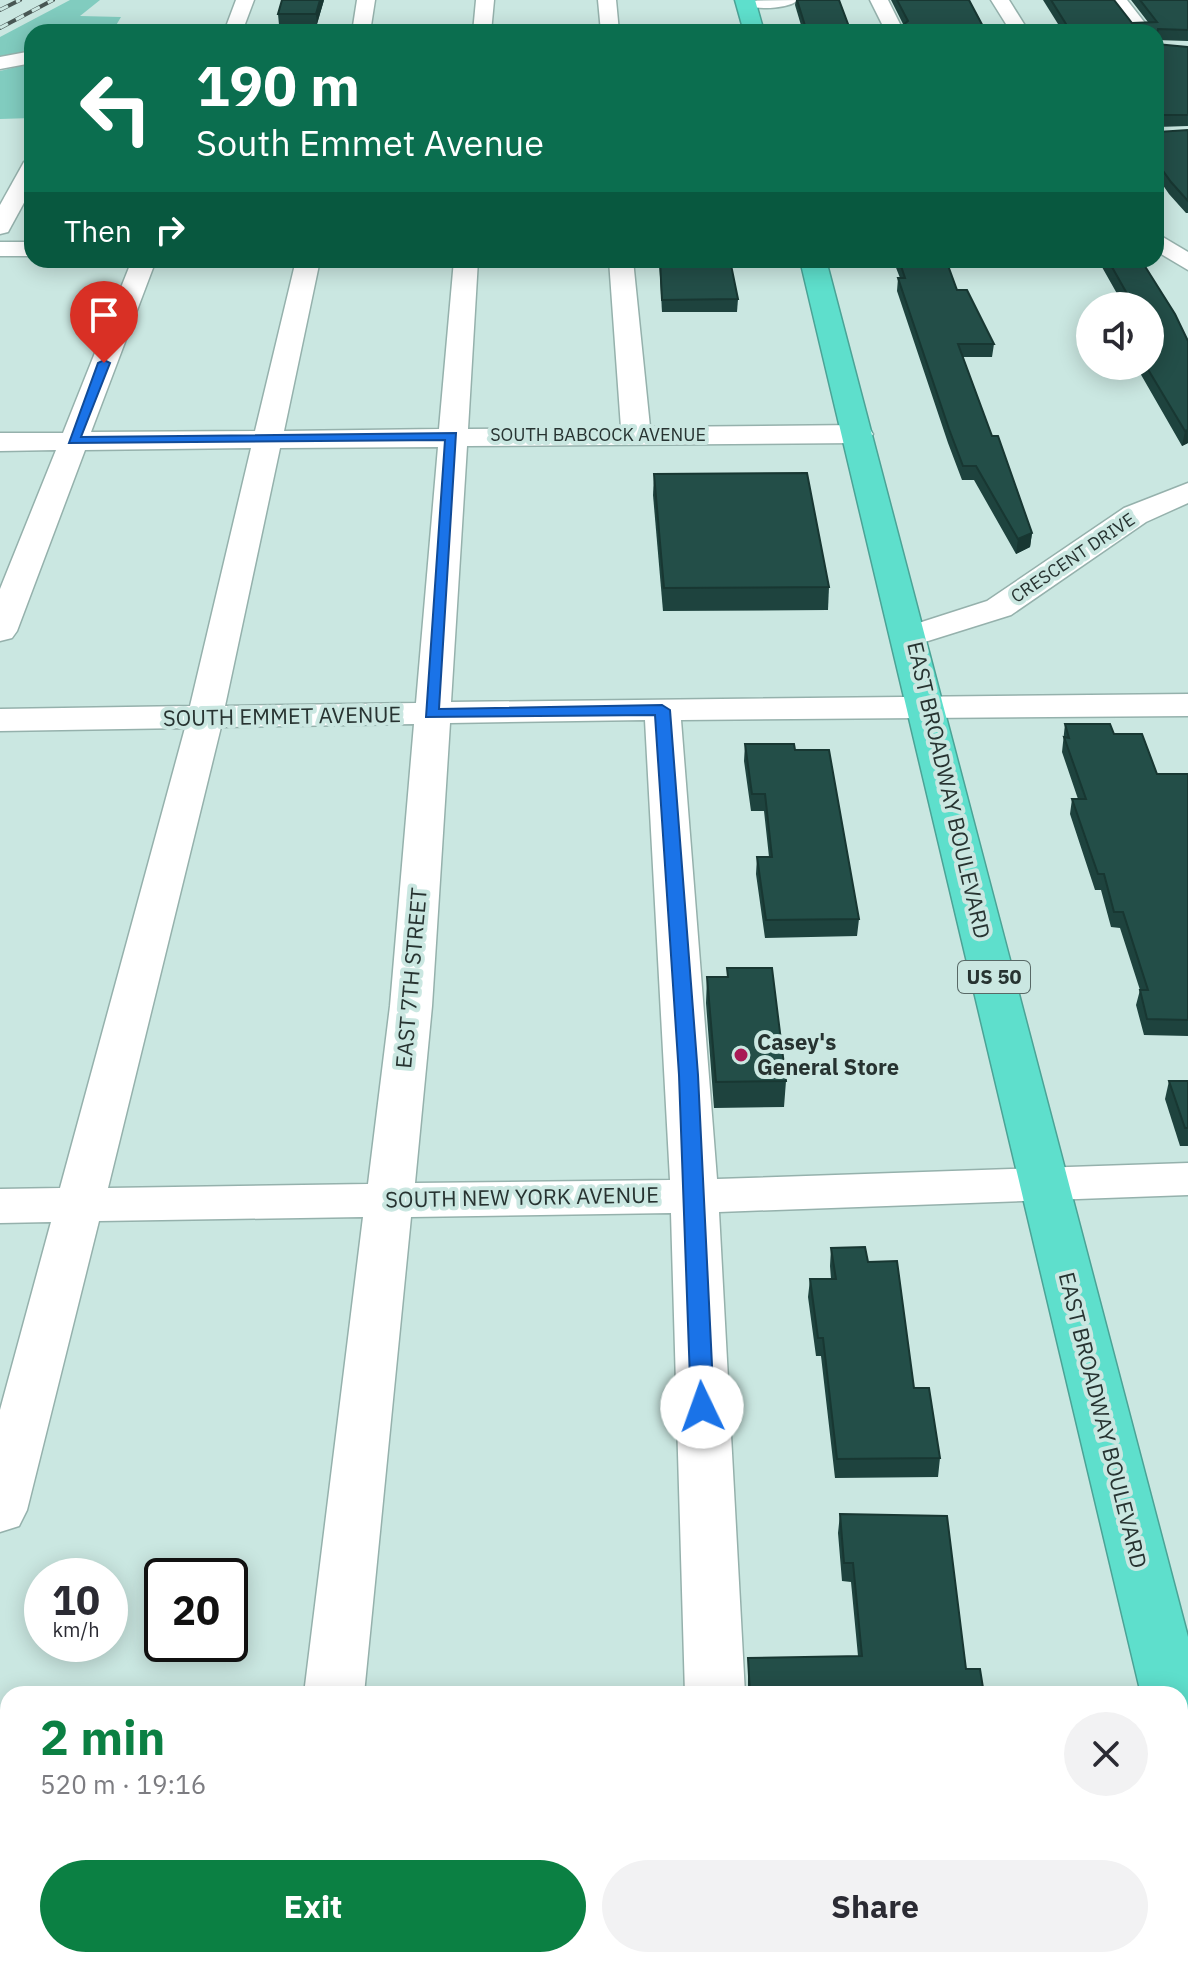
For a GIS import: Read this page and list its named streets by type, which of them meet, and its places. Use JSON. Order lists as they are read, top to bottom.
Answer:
{
  "streets": {
    "highway": ["EAST BROADWAY BOULEVARD", "US 50"],
    "street": [
      "SOUTH BABCOCK AVENUE",
      "CRESCENT DRIVE",
      "SOUTH EMMET AVENUE",
      "EAST 7TH STREET",
      "SOUTH NEW YORK AVENUE"
    ]
  },
  "crossings": [
    ["SOUTH BABCOCK AVENUE", "EAST BROADWAY BOULEVARD"],
    ["SOUTH BABCOCK AVENUE", "EAST 7TH STREET"],
    ["CRESCENT DRIVE", "EAST BROADWAY BOULEVARD"],
    ["SOUTH EMMET AVENUE", "EAST BROADWAY BOULEVARD"],
    ["SOUTH EMMET AVENUE", "EAST 7TH STREET"],
    ["EAST BROADWAY BOULEVARD", "SOUTH NEW YORK AVENUE"],
    ["EAST 7TH STREET", "SOUTH NEW YORK AVENUE"]
  ],
  "places": ["Casey's General Store"],
  "page": {
    "turn": ["190 m", "South Emmet Avenue"],
    "then": "Then",
    "speed": "10 km/h",
    "limit": "20",
    "heading": ["2 min", "520 m · 19:16"],
    "buttons": ["Exit", "Share"]
  }
}
